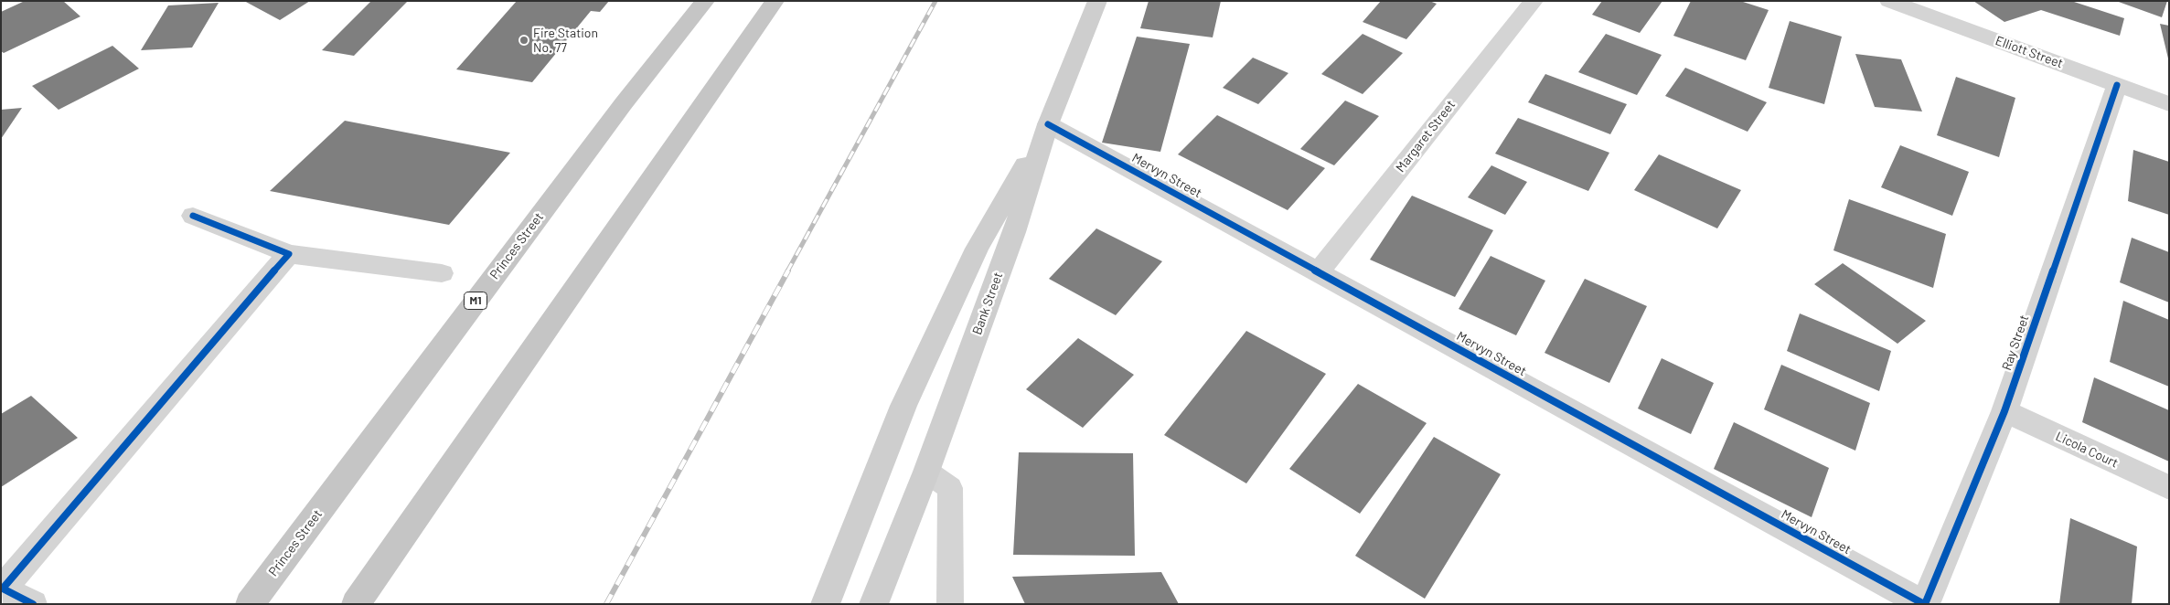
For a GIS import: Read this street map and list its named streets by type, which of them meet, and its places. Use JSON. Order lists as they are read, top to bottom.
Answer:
{
  "streets": {
    "highway": ["Princes Street", "M1"],
    "main road": ["Bank Street"],
    "street": [
      "Elliott Street",
      "Margaret Street",
      "Mervyn Street",
      "Ray Street",
      "Licola Court"
    ]
  },
  "crossings": [
    ["Elliott Street", "Ray Street"],
    ["Margaret Street", "Mervyn Street"],
    ["Mervyn Street", "Bank Street"],
    ["Mervyn Street", "Ray Street"],
    ["Ray Street", "Licola Court"]
  ],
  "places": ["Fire Station No. 77"]
}
